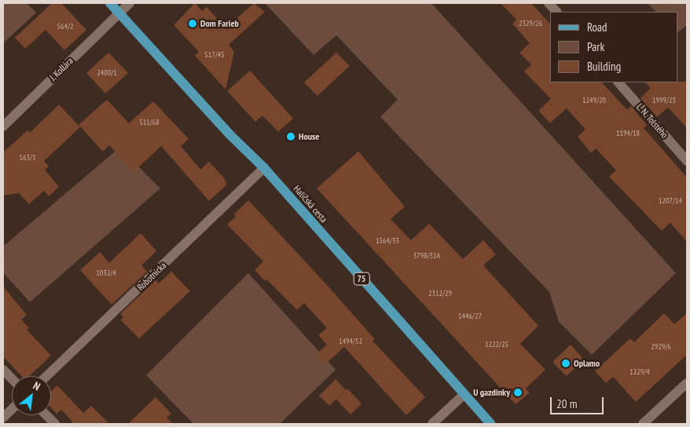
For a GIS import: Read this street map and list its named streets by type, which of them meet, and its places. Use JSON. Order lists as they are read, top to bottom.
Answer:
{
  "streets": {
    "main road": ["Haličská cesta", "75"],
    "street": ["J. Kollára", "L. N. Tolstého", "Robotnícka"]
  },
  "crossings": [
    ["J. Kollára", "Haličská cesta"],
    ["Haličská cesta", "Robotnícka"]
  ],
  "places": [
    "Dom Farieb",
    "House",
    "Oplamo",
    "U gazdinky"
  ],
  "house_numbers": [
    "2329/26",
    "564/2",
    "517/45",
    "2400/1",
    "1249/20",
    "1999/23",
    "511/68",
    "1194/18",
    "563/3",
    "1207/14",
    "1564/33",
    "3798/31A",
    "1032/4",
    "2312/29",
    "1446/27",
    "1494/52",
    "1222/25",
    "2929/6",
    "1229/4"
  ],
  "legend": ["Road", "Park", "Building"],
  "scale_bar": "20 m",
  "north": "top right"
}
